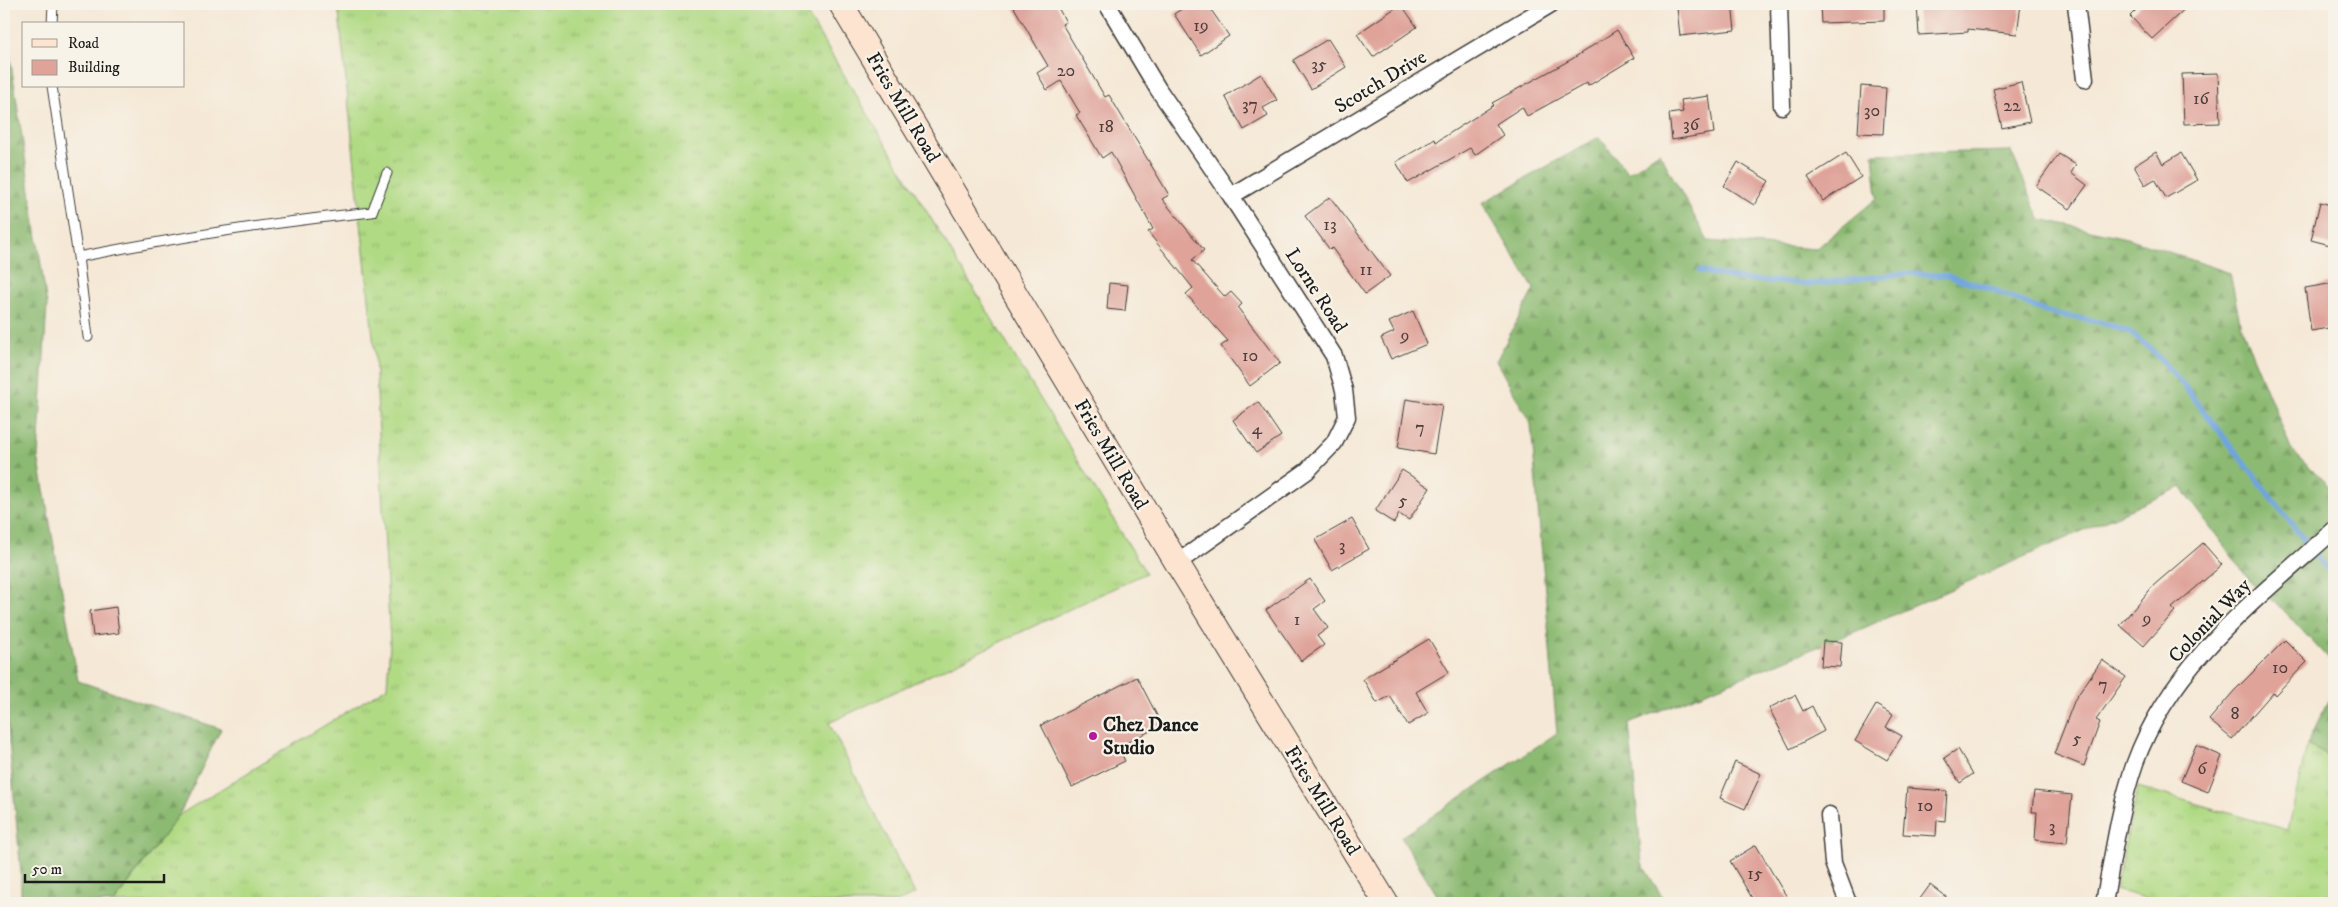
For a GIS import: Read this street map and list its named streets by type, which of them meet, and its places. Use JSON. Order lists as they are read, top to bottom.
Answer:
{
  "streets": {
    "main road": ["Fries Mill Road"],
    "street": ["Scotch Drive", "Lorne Road", "Colonial Way"]
  },
  "crossings": [
    ["Scotch Drive", "Lorne Road"],
    ["Fries Mill Road", "Lorne Road"]
  ],
  "places": ["Chez Dance Studio"],
  "house_numbers": [
    "19",
    "35",
    "20",
    "16",
    "37",
    "22",
    "30",
    "36",
    "18",
    "13",
    "11",
    "9",
    "10",
    "7",
    "4",
    "5",
    "3",
    "9",
    "1",
    "10",
    "7",
    "8",
    "5",
    "6",
    "10",
    "3",
    "15"
  ],
  "legend": ["Road", "Building"],
  "scale_bar": "50 m"
}
